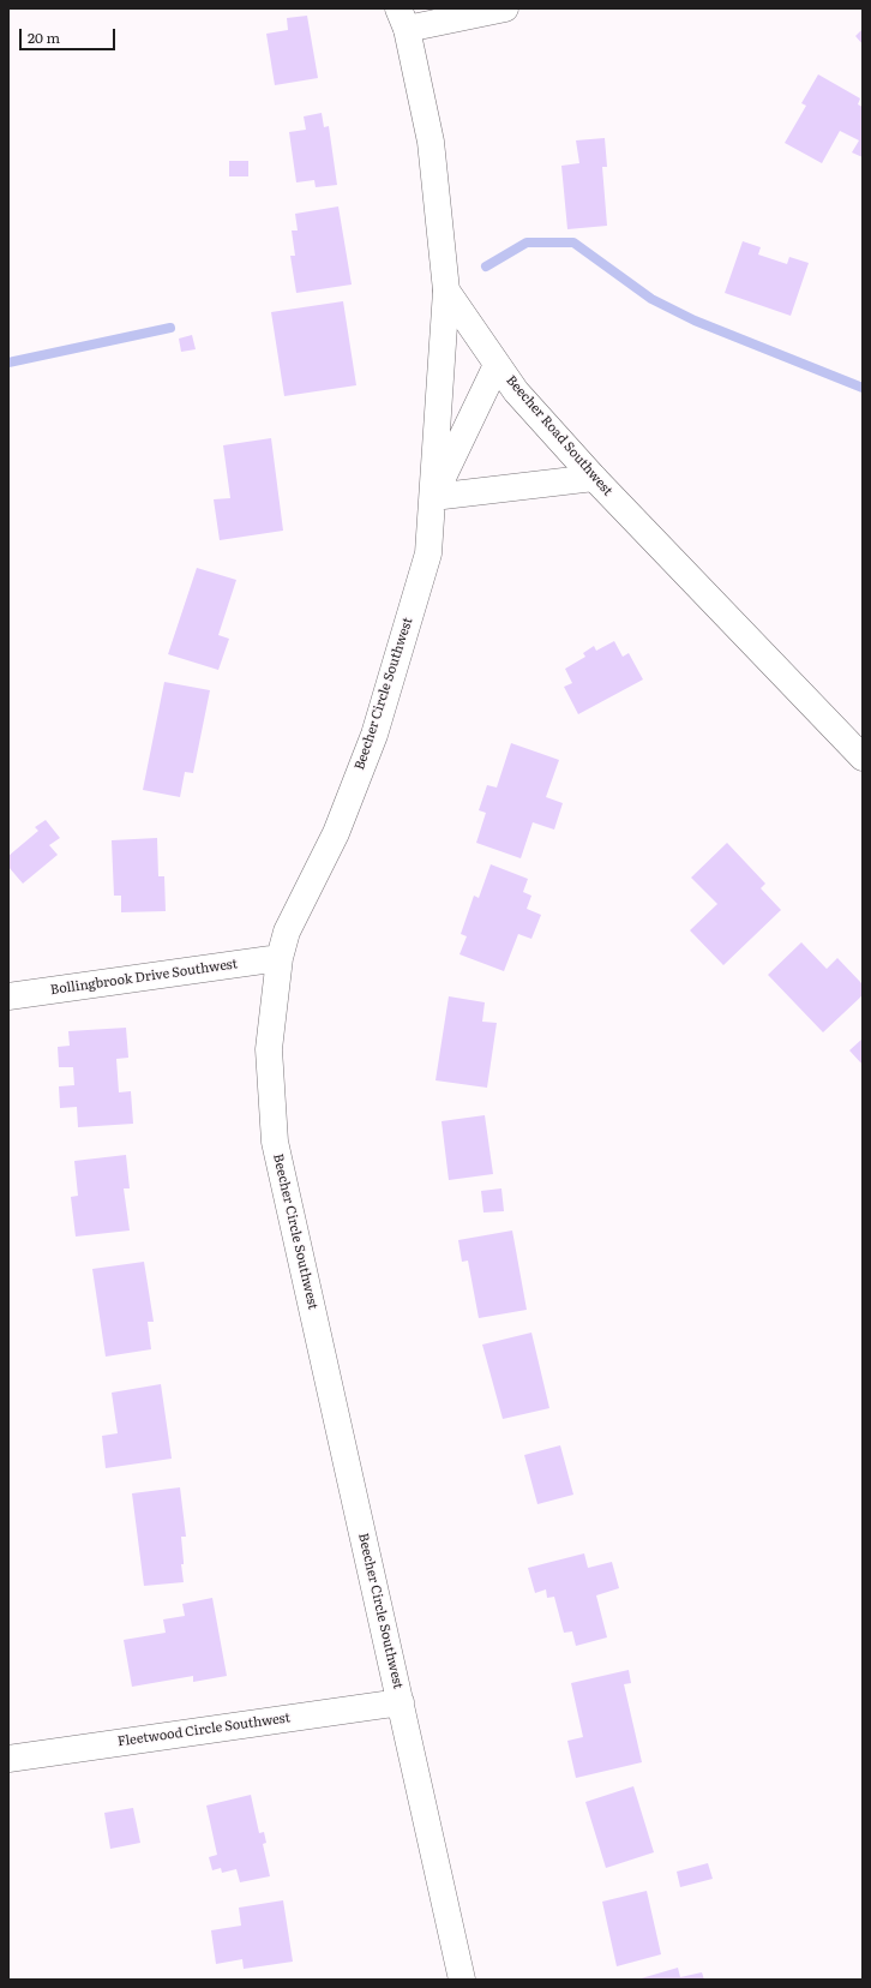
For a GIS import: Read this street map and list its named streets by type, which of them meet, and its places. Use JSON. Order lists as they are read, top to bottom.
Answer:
{
  "streets": {
    "street": [
      "Beecher Road Southwest",
      "Beecher Circle Southwest",
      "Bollingbrook Drive Southwest",
      "Fleetwood Circle Southwest"
    ]
  },
  "crossings": [
    ["Beecher Road Southwest", "Beecher Circle Southwest"],
    ["Beecher Circle Southwest", "Bollingbrook Drive Southwest"],
    ["Beecher Circle Southwest", "Fleetwood Circle Southwest"]
  ],
  "scale_bar": "20 m"
}
